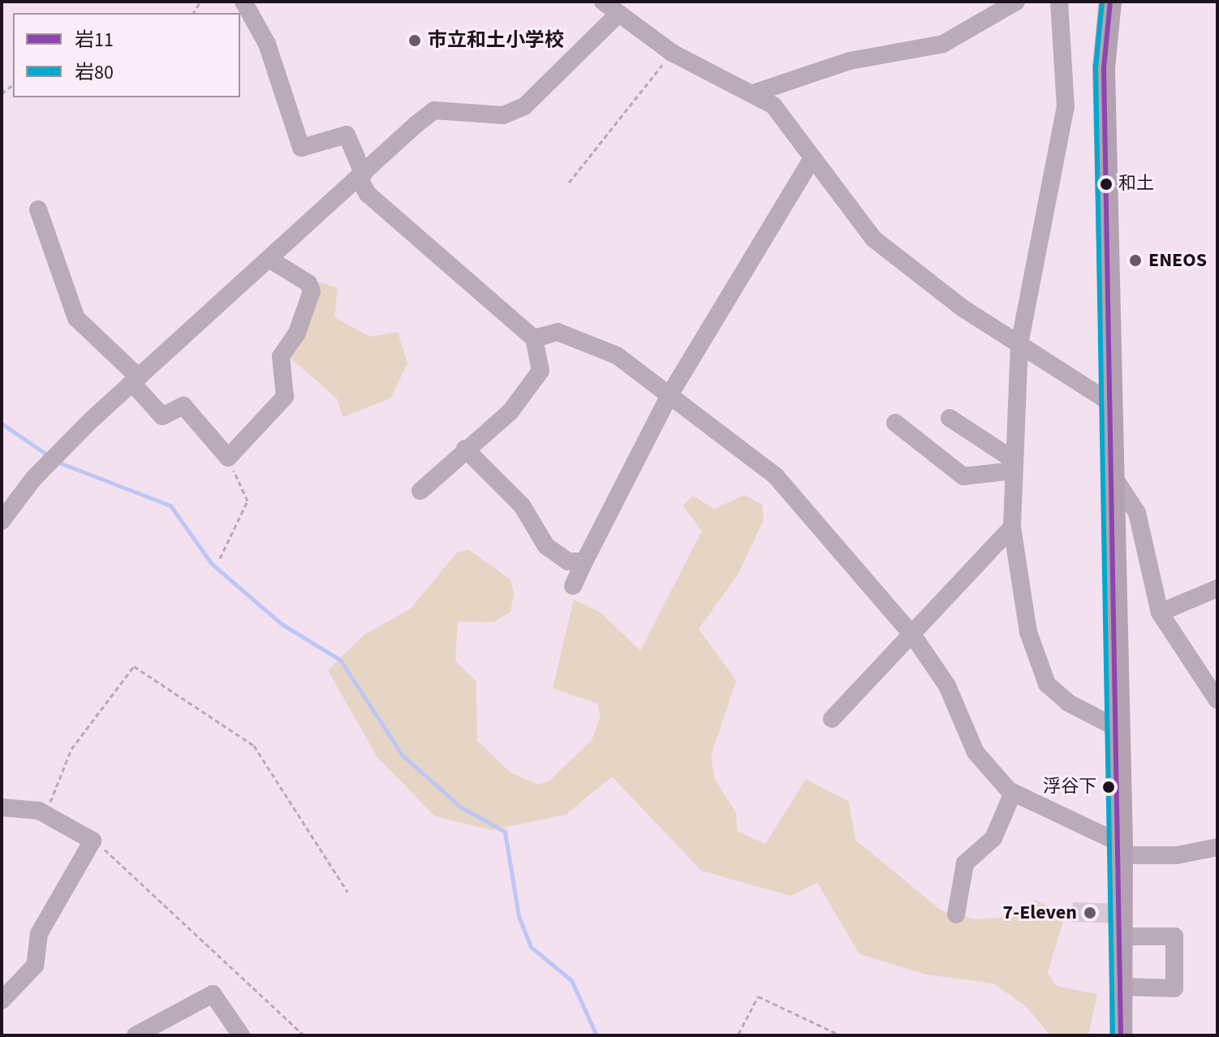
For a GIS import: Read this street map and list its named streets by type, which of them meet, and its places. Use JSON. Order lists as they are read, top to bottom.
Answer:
{
  "places": [
    "市立和土小学校",
    "和土",
    "ENEOS",
    "浮谷下",
    "7-Eleven"
  ],
  "lines": ["transit line 岩11", "transit line 岩80"],
  "legend": ["岩11", "岩80"]
}
